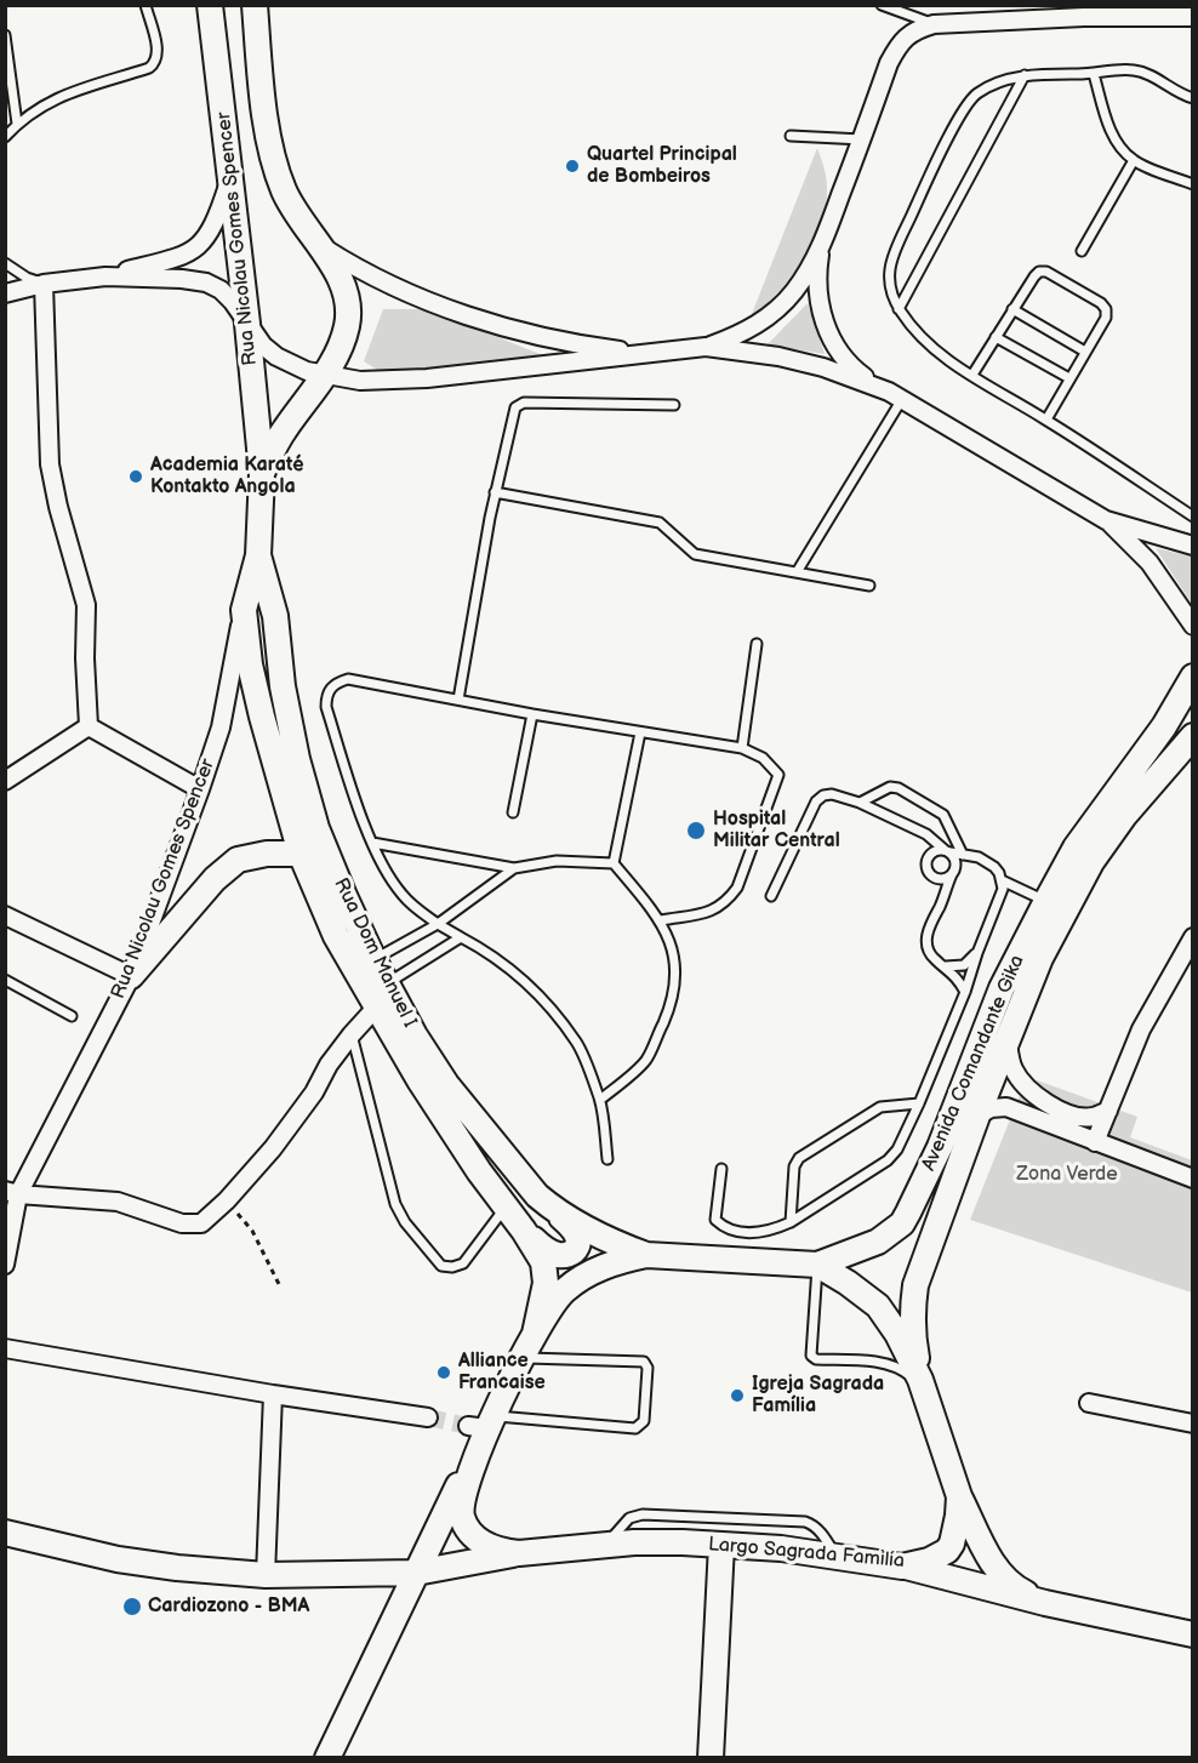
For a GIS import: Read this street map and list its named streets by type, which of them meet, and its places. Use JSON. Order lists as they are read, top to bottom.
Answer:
{
  "streets": {
    "street": [
      "Rua Nicolau Gomes Spencer",
      "Rua Dom Manuel I",
      "Avenida Comandante Gika",
      "Largo Sagrada Familia"
    ]
  },
  "crossings": [
    ["Rua Nicolau Gomes Spencer", "Rua Dom Manuel I"],
    ["Rua Dom Manuel I", "Largo Sagrada Familia"],
    ["Avenida Comandante Gika", "Largo Sagrada Familia"]
  ],
  "parks": ["Zona Verde"],
  "places": [
    "Quartel Principal de Bombeiros",
    "Academia Karaté Kontakto Angola",
    "Hospital Militar Central",
    "Alliance Francaise",
    "Igreja Sagrada Família",
    "Cardiozono - BMA"
  ]
}
